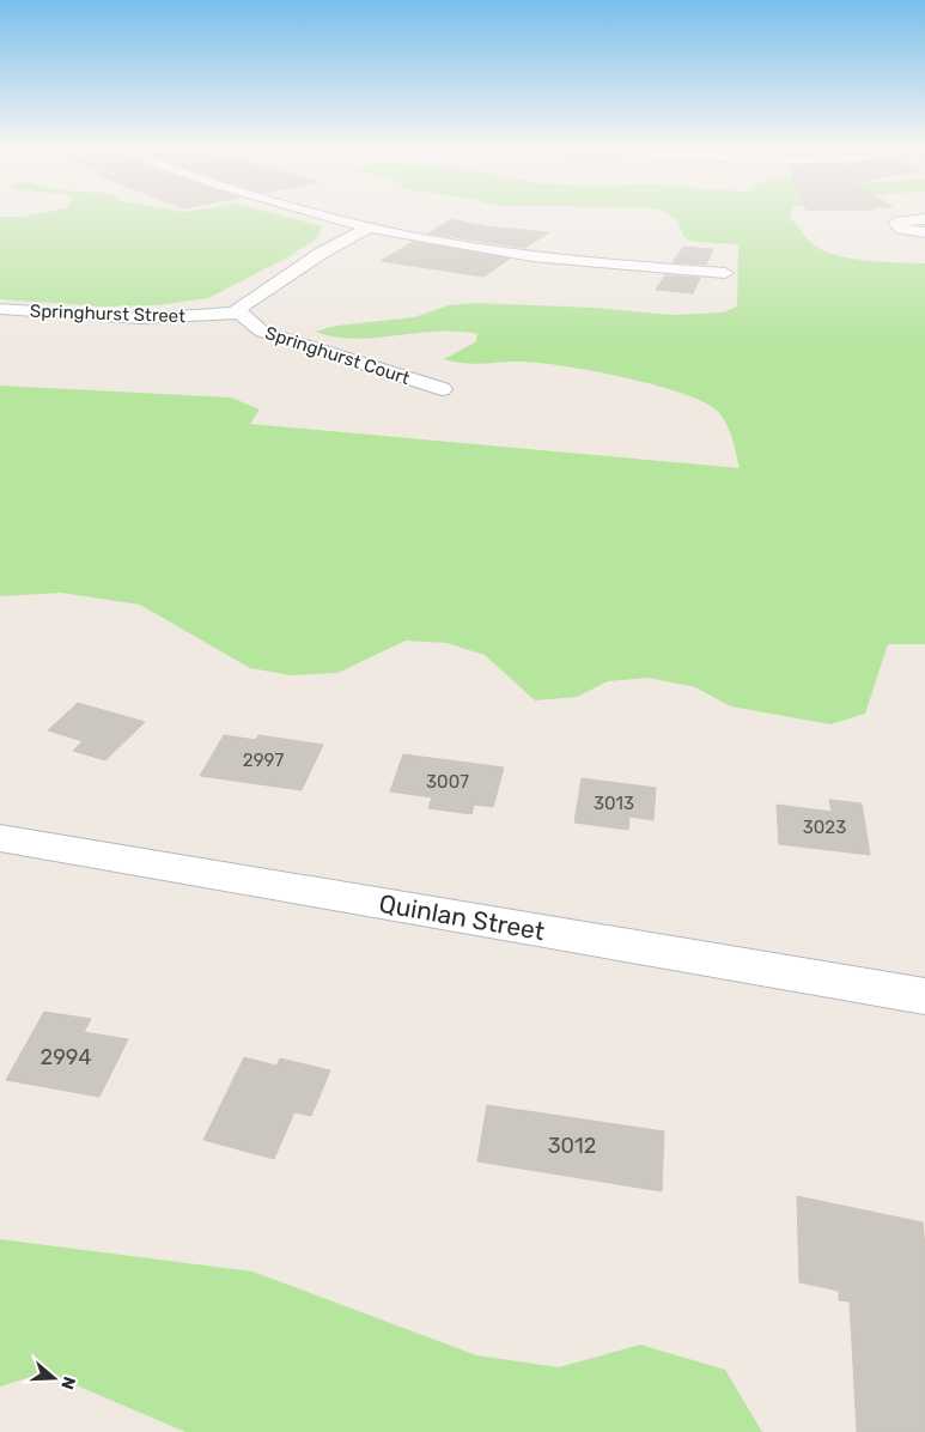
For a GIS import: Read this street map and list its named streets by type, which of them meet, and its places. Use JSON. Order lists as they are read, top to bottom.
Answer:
{
  "streets": {
    "street": ["Springhurst Street", "Springhurst Court", "Quinlan Street"]
  },
  "crossings": [
    ["Springhurst Street", "Springhurst Court"]
  ],
  "house_numbers": [
    "2997",
    "3007",
    "3013",
    "3023",
    "2994",
    "3012"
  ],
  "north": "right"
}
